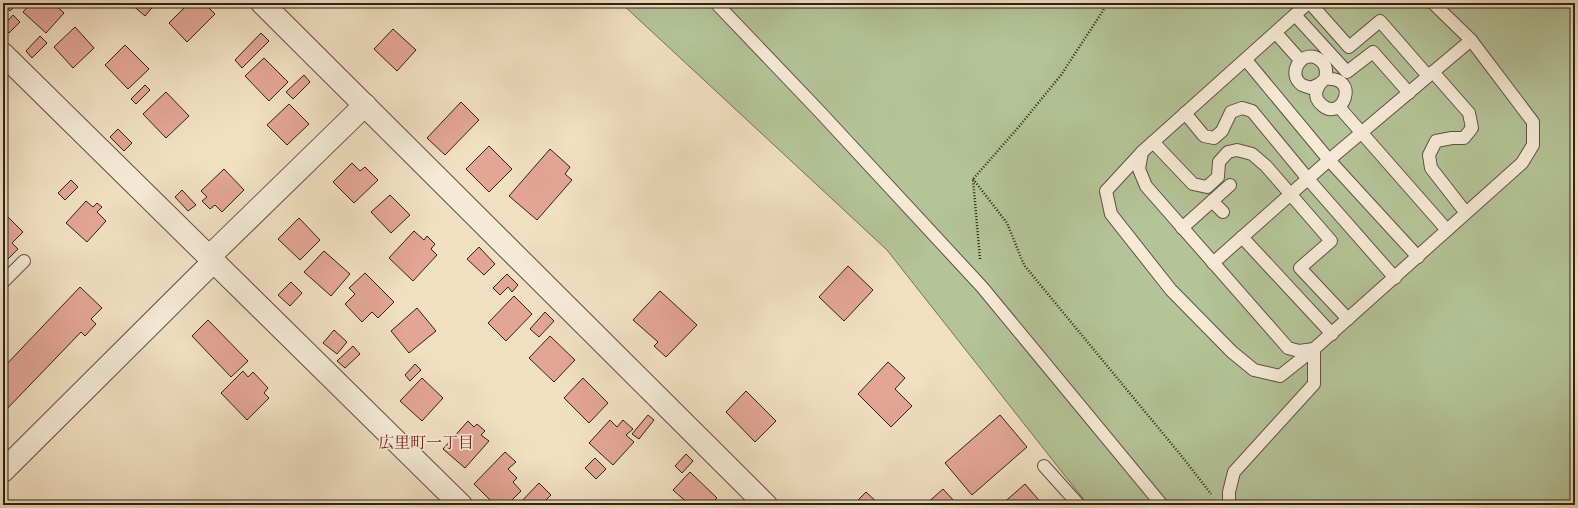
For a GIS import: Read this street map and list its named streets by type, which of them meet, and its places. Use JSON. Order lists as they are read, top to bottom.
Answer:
{
  "districts": ["広里町一丁目"]
}
